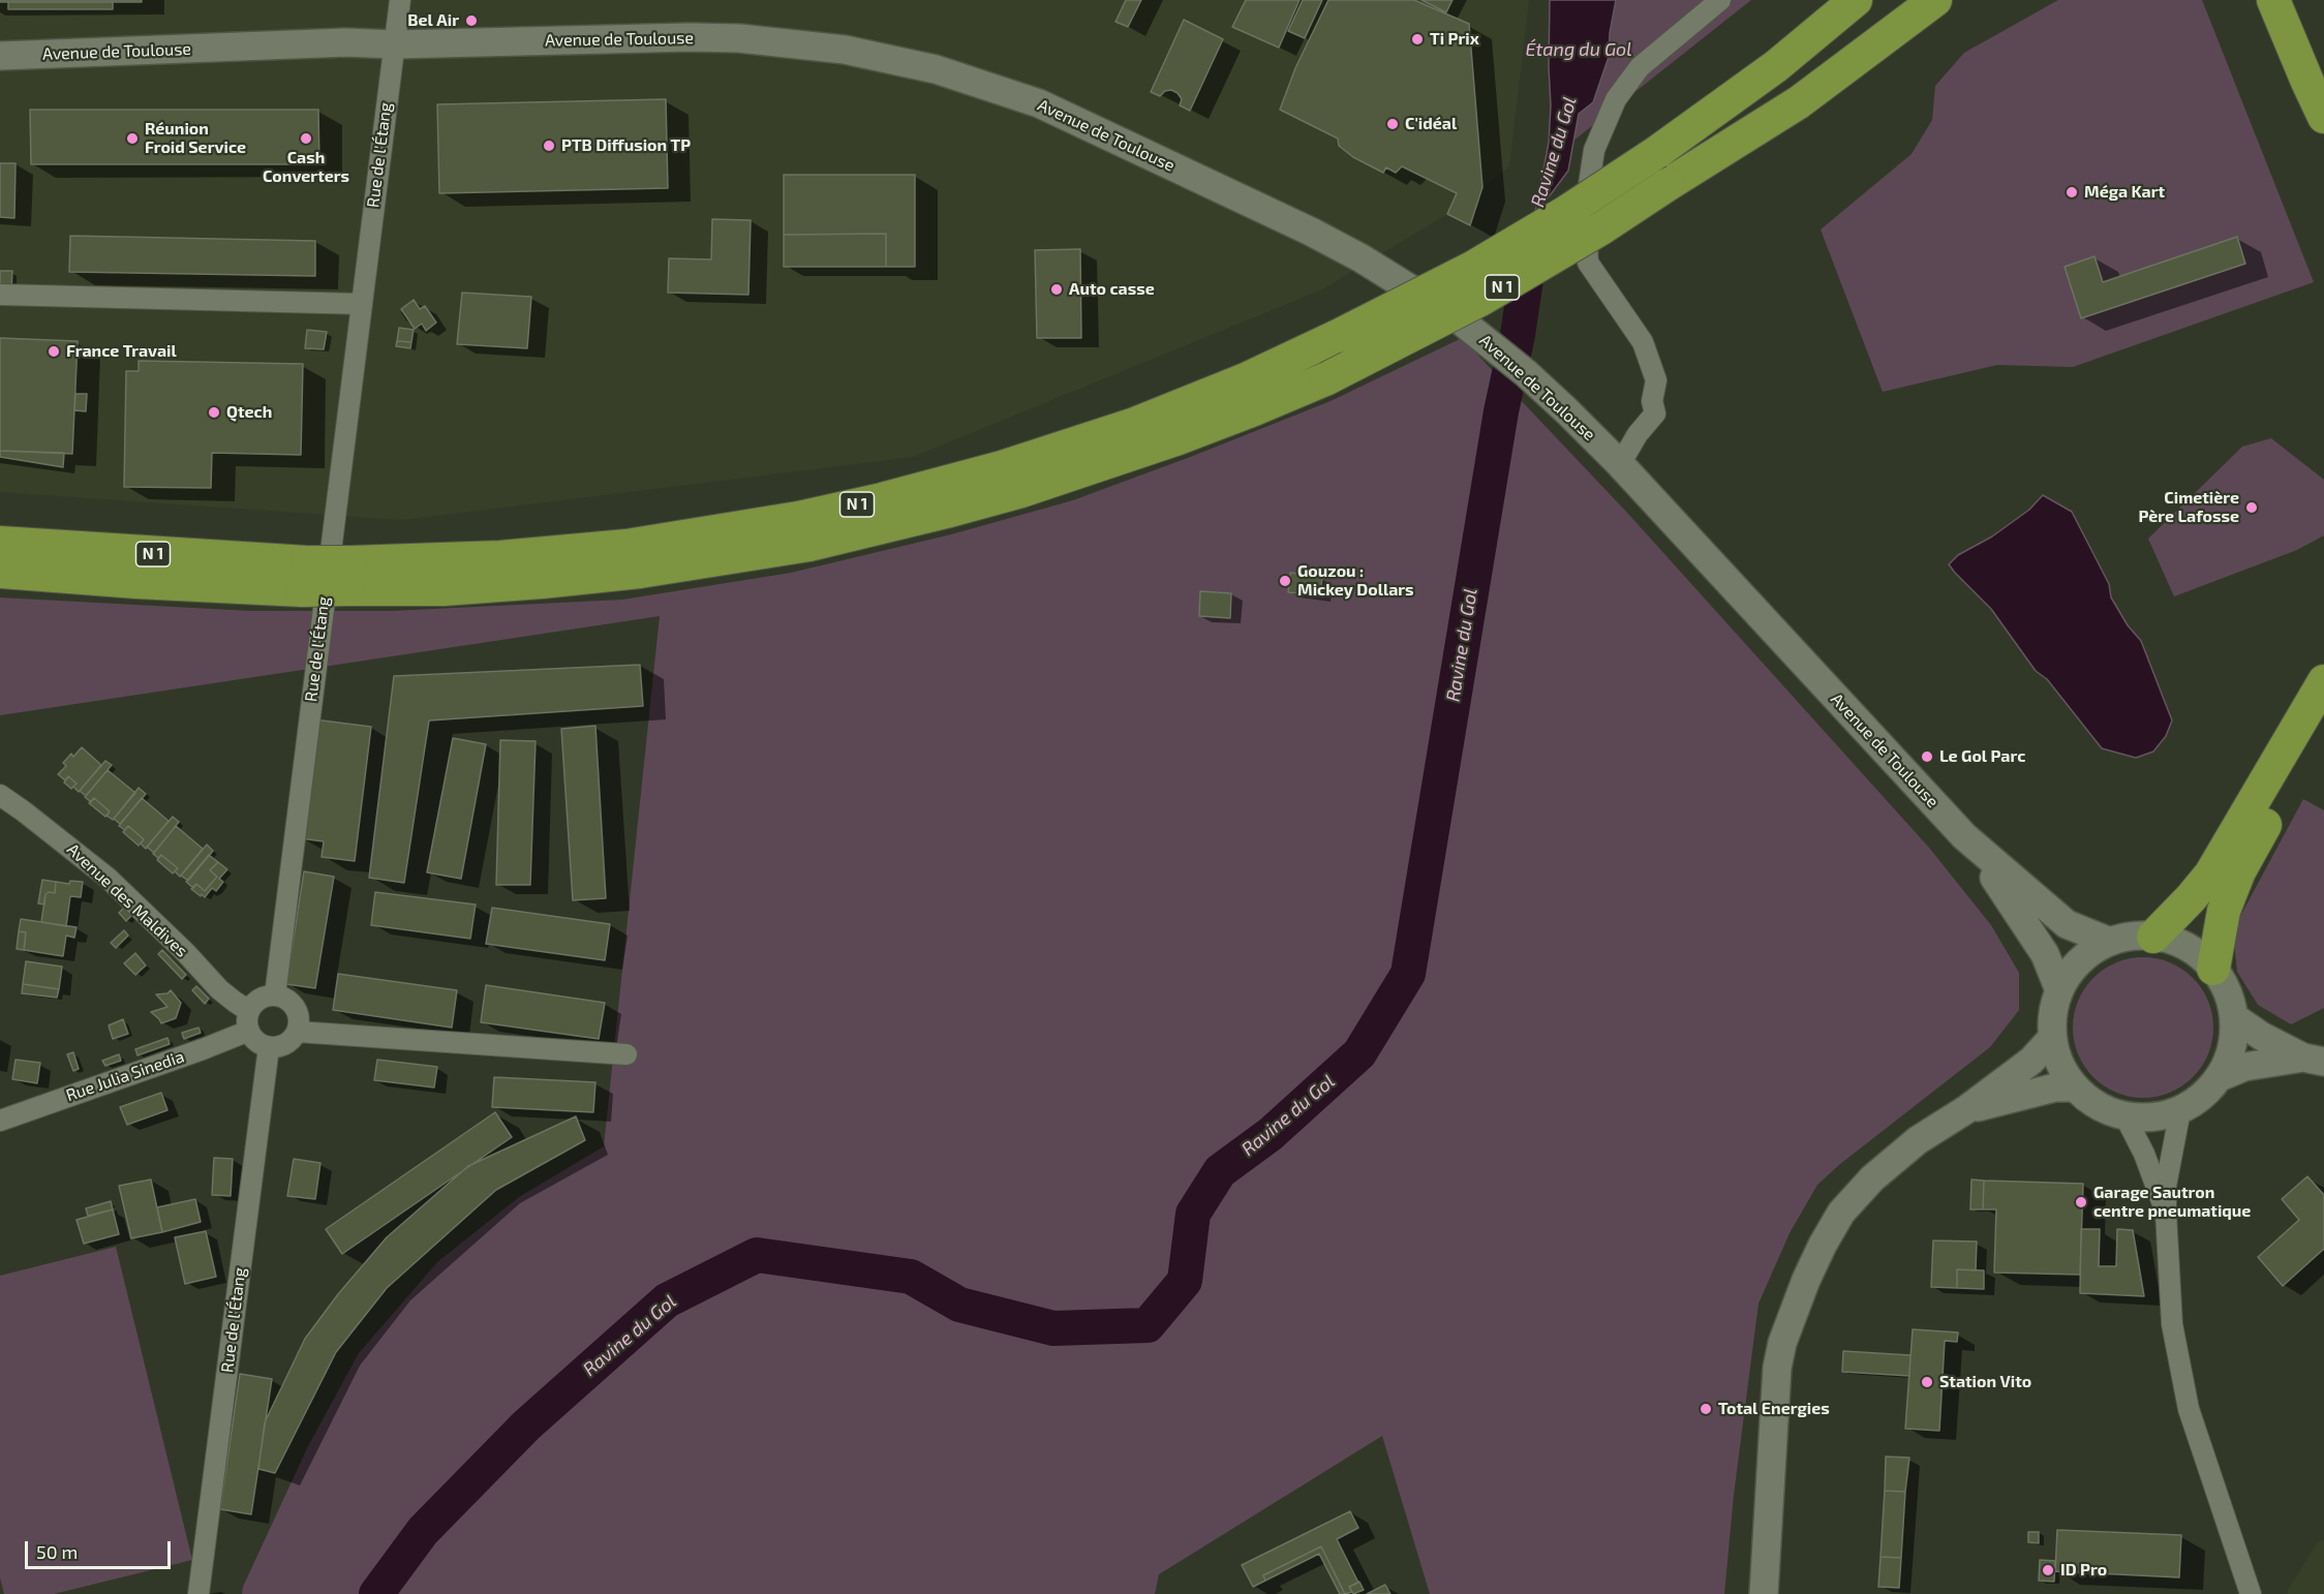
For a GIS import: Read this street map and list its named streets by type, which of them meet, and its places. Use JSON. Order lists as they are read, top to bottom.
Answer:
{
  "streets": {
    "highway": ["N 1"],
    "main road": ["Avenue de Toulouse"],
    "street": ["Rue de l'Étang", "Avenue des Maldives", "Rue Julia Sinedia"]
  },
  "crossings": [
    ["Avenue de Toulouse", "Rue de l'Étang"],
    ["Rue de l'Étang", "Avenue des Maldives"],
    ["Rue de l'Étang", "Rue Julia Sinedia"],
    ["Avenue des Maldives", "Rue Julia Sinedia"]
  ],
  "water": ["Étang du Gol", "Ravine du Gol"],
  "places": [
    "Bel Air",
    "Ti Prix",
    "C'idéal",
    "Réunion Froid Service",
    "Cash Converters",
    "PTB Diffusion TP",
    "Méga Kart",
    "Auto casse",
    "France Travail",
    "Qtech",
    "Cimetière Père Lafosse",
    "Gouzou : Mickey Dollars",
    "Le Gol Parc",
    "Garage Sautron centre pneumatique",
    "Station Vito",
    "Total Energies",
    "ID Pro"
  ],
  "scale_bar": "50 m"
}
